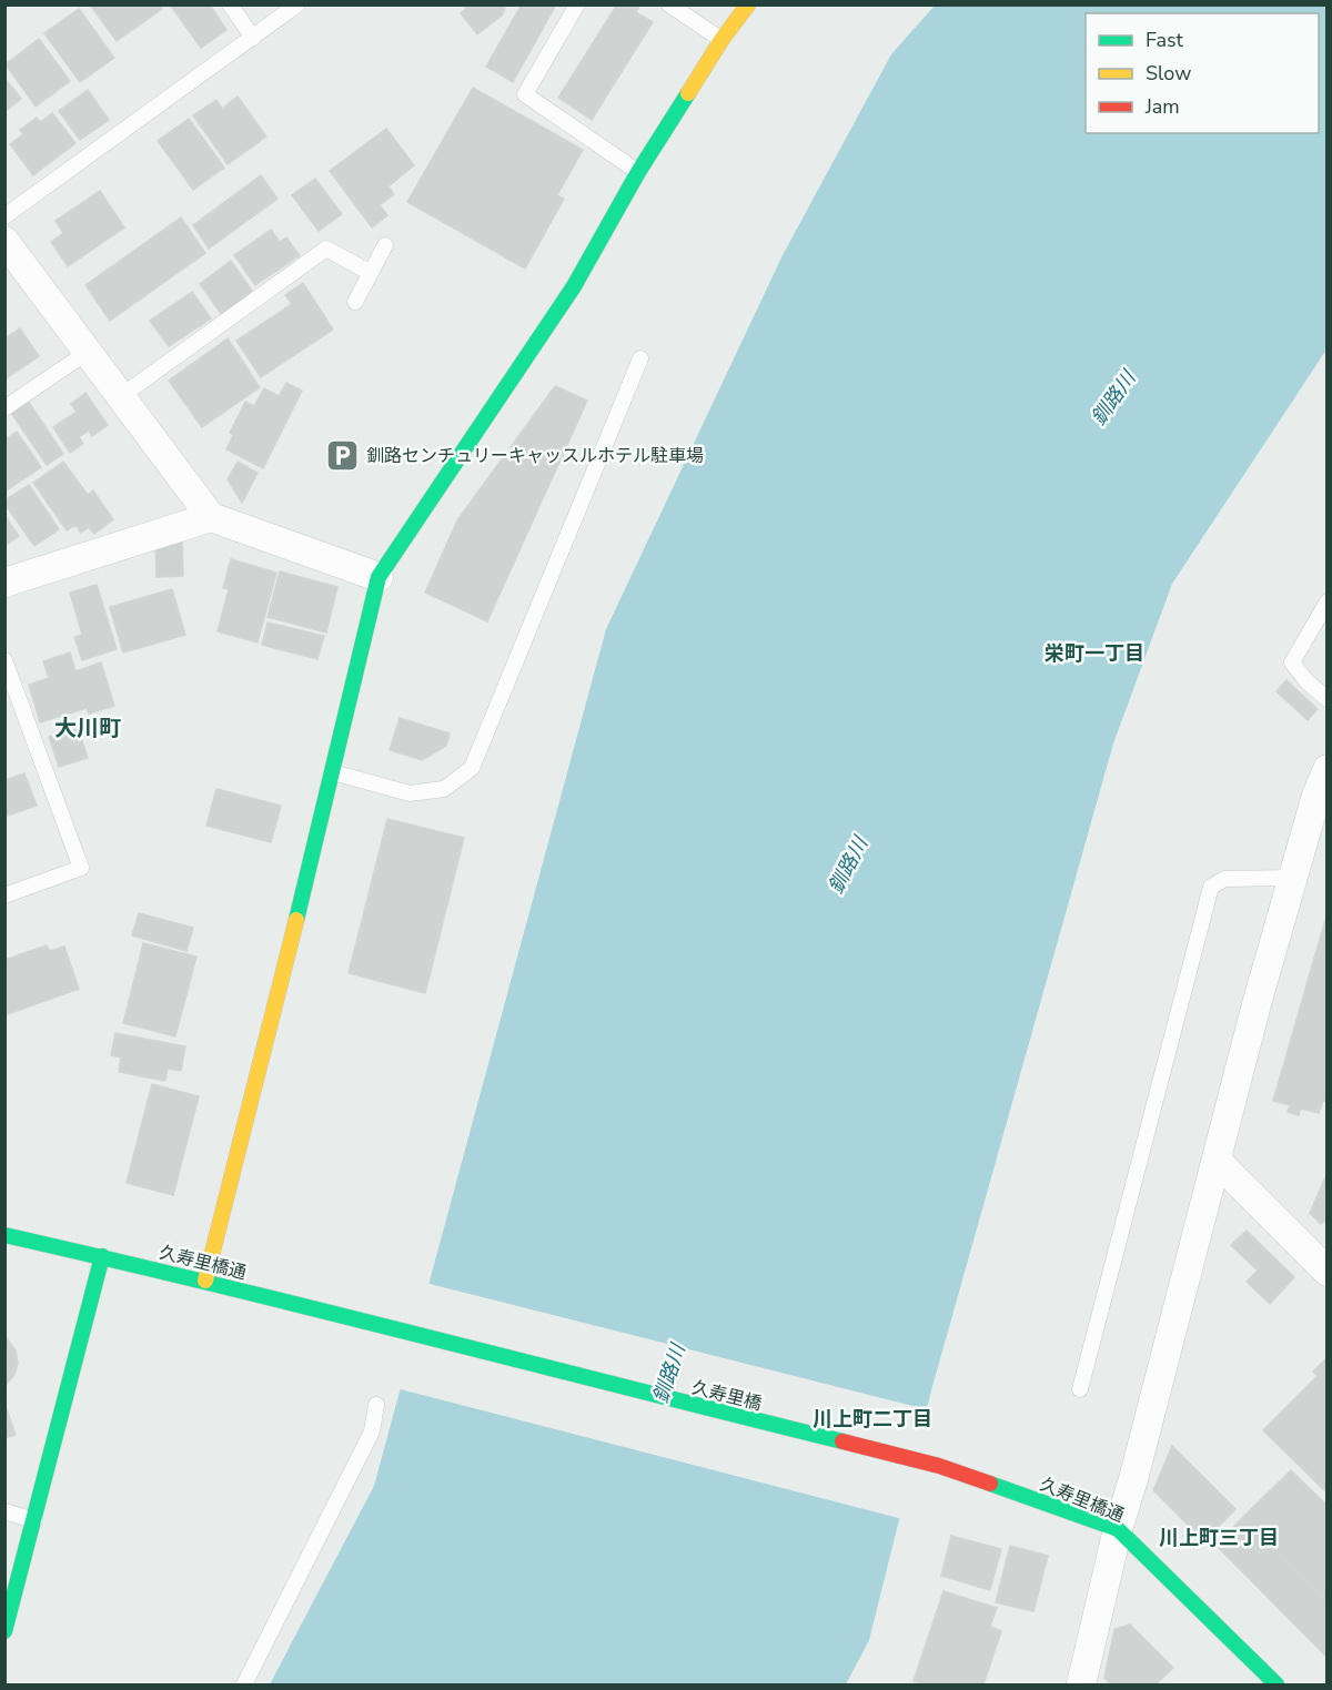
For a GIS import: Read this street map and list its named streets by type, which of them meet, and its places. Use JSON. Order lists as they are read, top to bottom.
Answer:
{
  "streets": {
    "street": ["久寿里橋通", "久寿里橋"]
  },
  "crossings": [
    ["久寿里橋通", "久寿里橋"]
  ],
  "districts": [
    "栄町一丁目",
    "大川町",
    "川上町二丁目",
    "川上町三丁目"
  ],
  "water": ["釧路川"],
  "places": {
    "parking": ["釧路センチュリーキャッスルホテル駐車場"]
  },
  "legend": ["Fast", "Slow", "Jam"]
}
